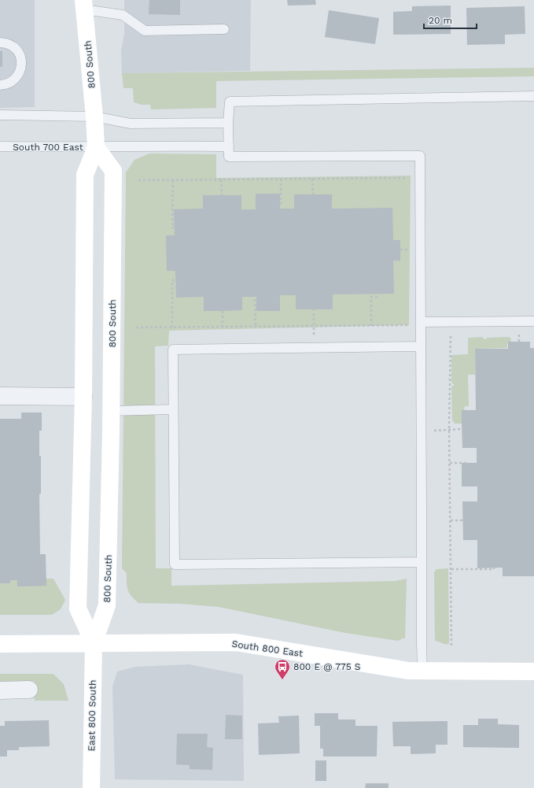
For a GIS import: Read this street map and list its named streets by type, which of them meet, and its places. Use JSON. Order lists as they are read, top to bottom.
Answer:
{
  "streets": {
    "main road": ["800 South", "South 800 East", "East 800 South"],
    "lane": ["South 700 East"]
  },
  "crossings": [
    ["800 South", "South 700 East"],
    ["800 South", "South 800 East"],
    ["800 South", "East 800 South"],
    ["South 800 East", "East 800 South"]
  ],
  "places": {
    "bus stop": ["800 E @ 775 S"]
  },
  "scale_bar": "20 m"
}
